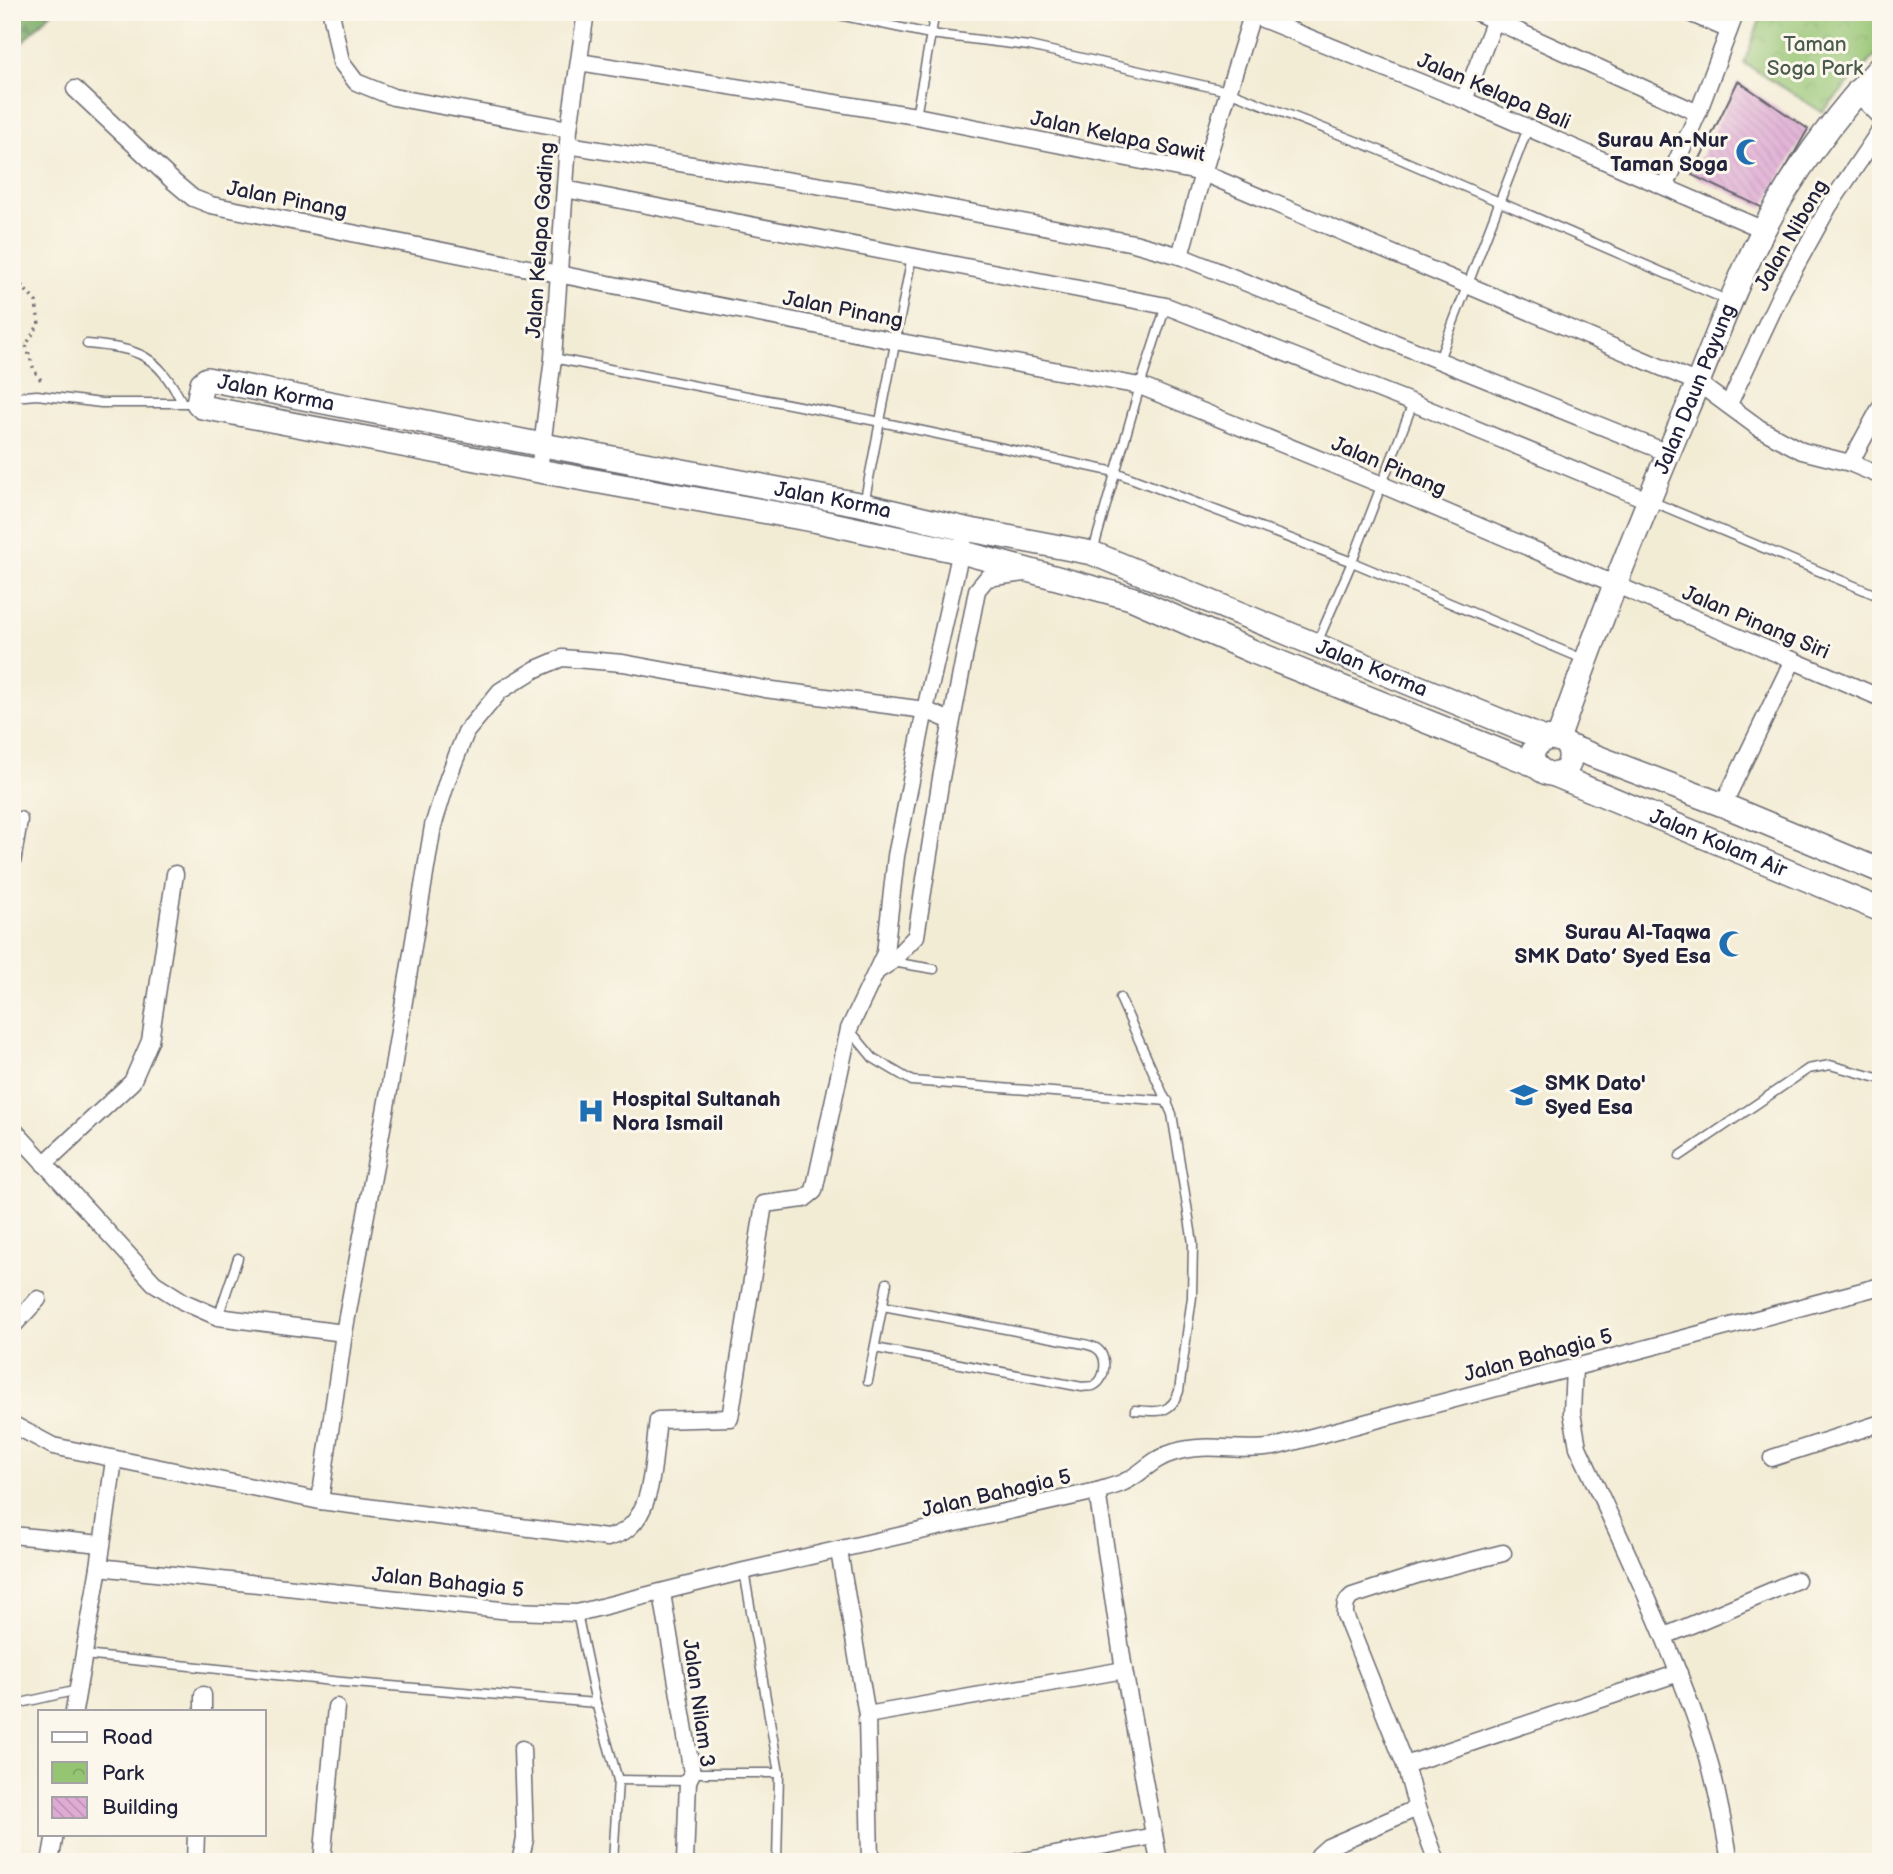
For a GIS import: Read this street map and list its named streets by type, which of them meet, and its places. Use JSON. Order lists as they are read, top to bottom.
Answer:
{
  "streets": {
    "street": [
      "Jalan Kelapa Bali",
      "Jalan Kelapa Sawit",
      "Jalan Pinang",
      "Jalan Nibong",
      "Jalan Kelapa Gading",
      "Jalan Daun Payung",
      "Jalan Korma",
      "Jalan Pinang Siri",
      "Jalan Kolam Air",
      "Jalan Bahagia 5",
      "Jalan Nilam 3"
    ]
  },
  "crossings": [
    ["Jalan Kelapa Bali", "Jalan Daun Payung"],
    ["Jalan Kelapa Sawit", "Jalan Nibong"],
    ["Jalan Kelapa Sawit", "Jalan Kelapa Gading"],
    ["Jalan Kelapa Sawit", "Jalan Daun Payung"],
    ["Jalan Pinang", "Jalan Kelapa Gading"],
    ["Jalan Pinang", "Jalan Daun Payung"],
    ["Jalan Pinang", "Jalan Pinang Siri"],
    ["Jalan Kelapa Gading", "Jalan Korma"],
    ["Jalan Daun Payung", "Jalan Korma"],
    ["Jalan Daun Payung", "Jalan Pinang Siri"],
    ["Jalan Daun Payung", "Jalan Kolam Air"],
    ["Jalan Korma", "Jalan Kolam Air"],
    ["Jalan Bahagia 5", "Jalan Nilam 3"]
  ],
  "parks": ["Taman Soga Park"],
  "places": {
    "mosque": ["Surau An-Nur Taman Soga", "Surau Al-Taqwa SMK Dato’ Syed Esa"],
    "school or university": ["SMK Dato' Syed Esa"],
    "hospital": ["Hospital Sultanah Nora Ismail"]
  },
  "legend": ["Road", "Park", "Building"]
}
